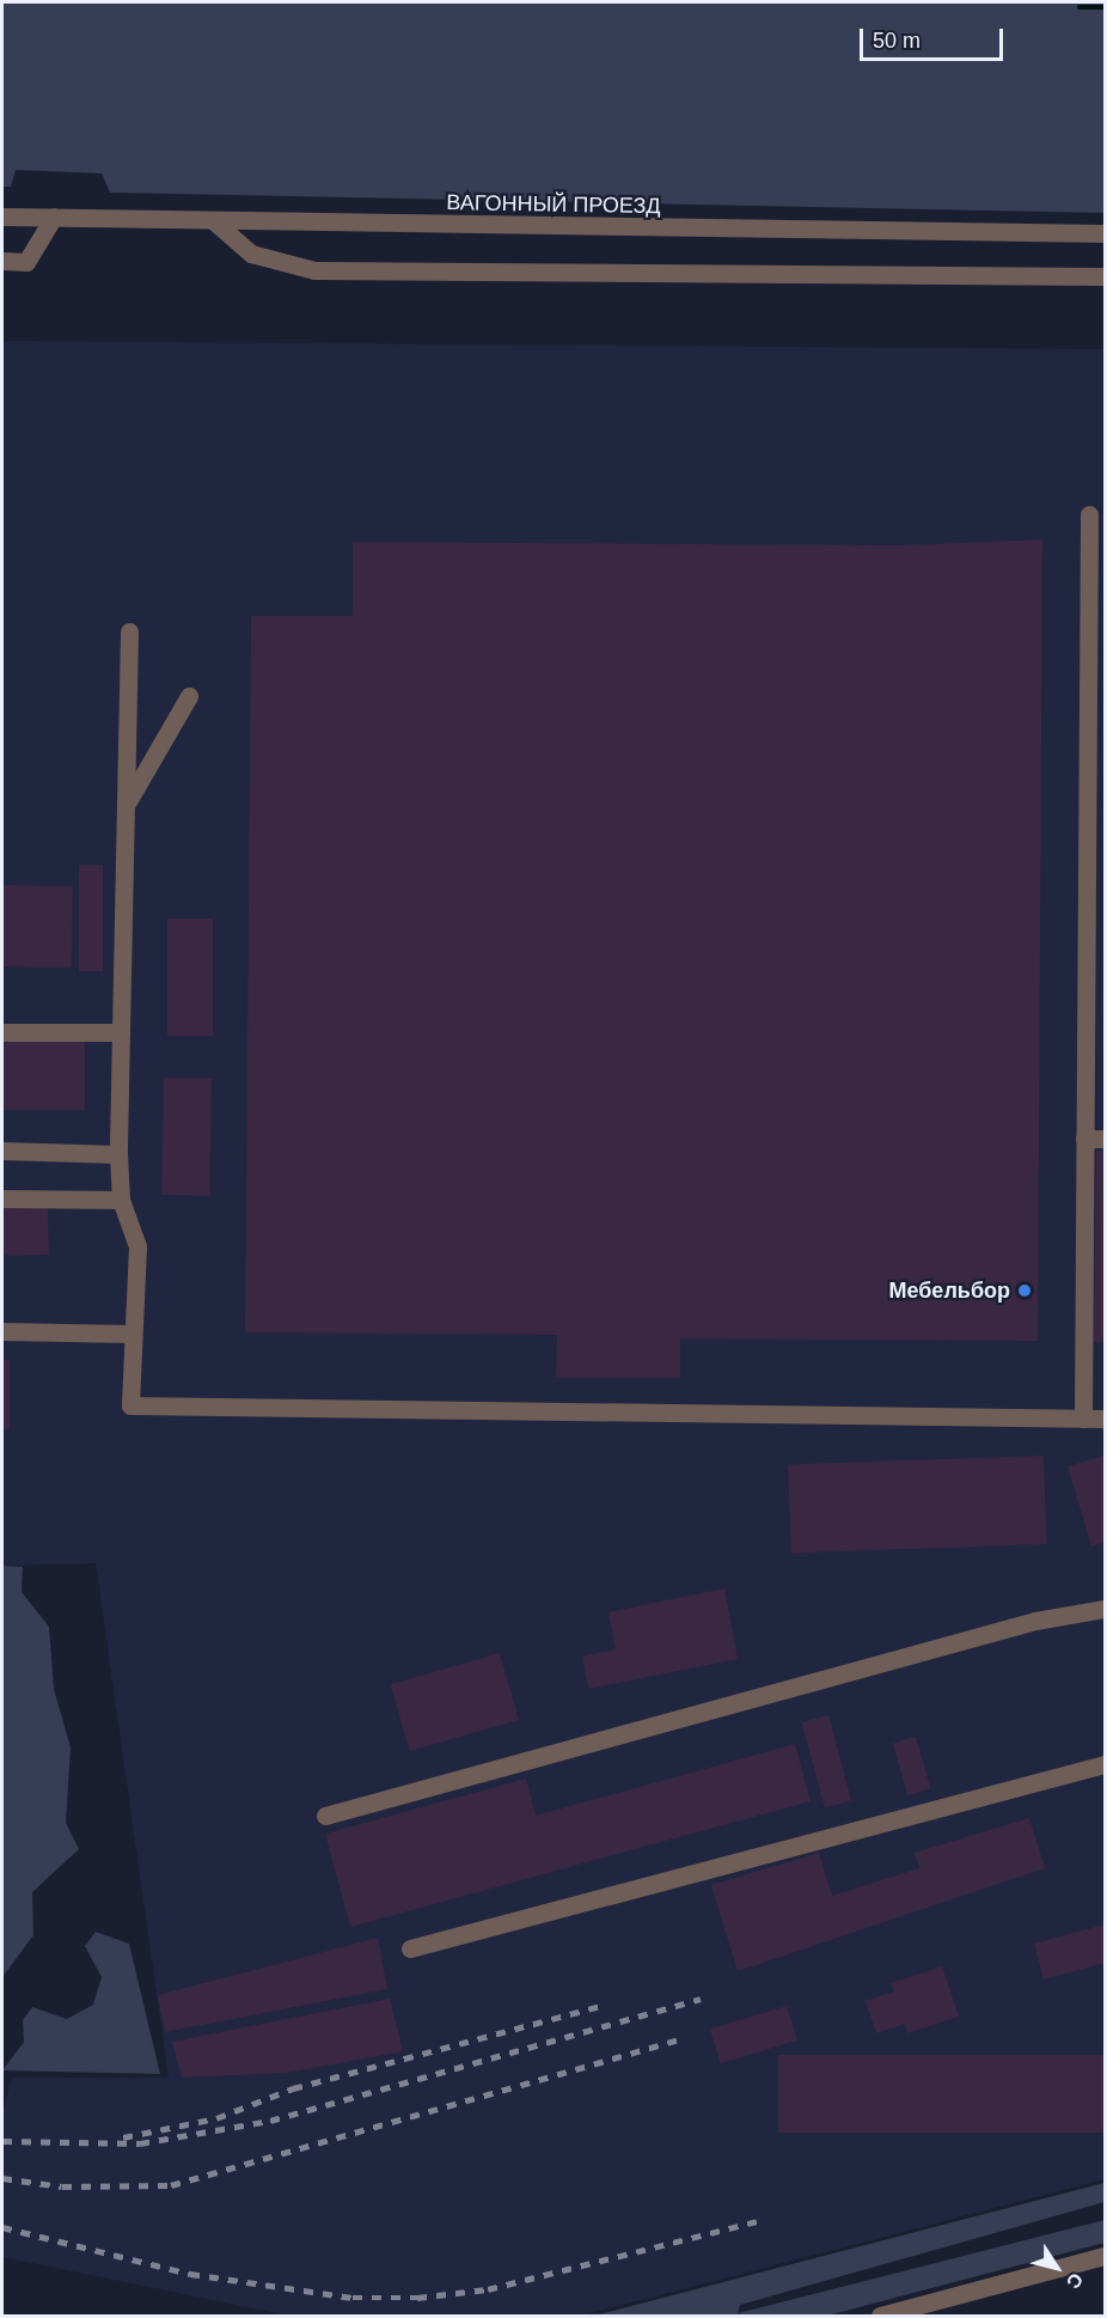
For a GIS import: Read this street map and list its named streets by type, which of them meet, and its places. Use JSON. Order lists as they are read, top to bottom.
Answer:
{
  "streets": {
    "street": ["ВАГОННЫЙ ПРОЕЗД"]
  },
  "places": ["Мебельбор"],
  "scale_bar": "50 m",
  "north": "bottom right"
}
